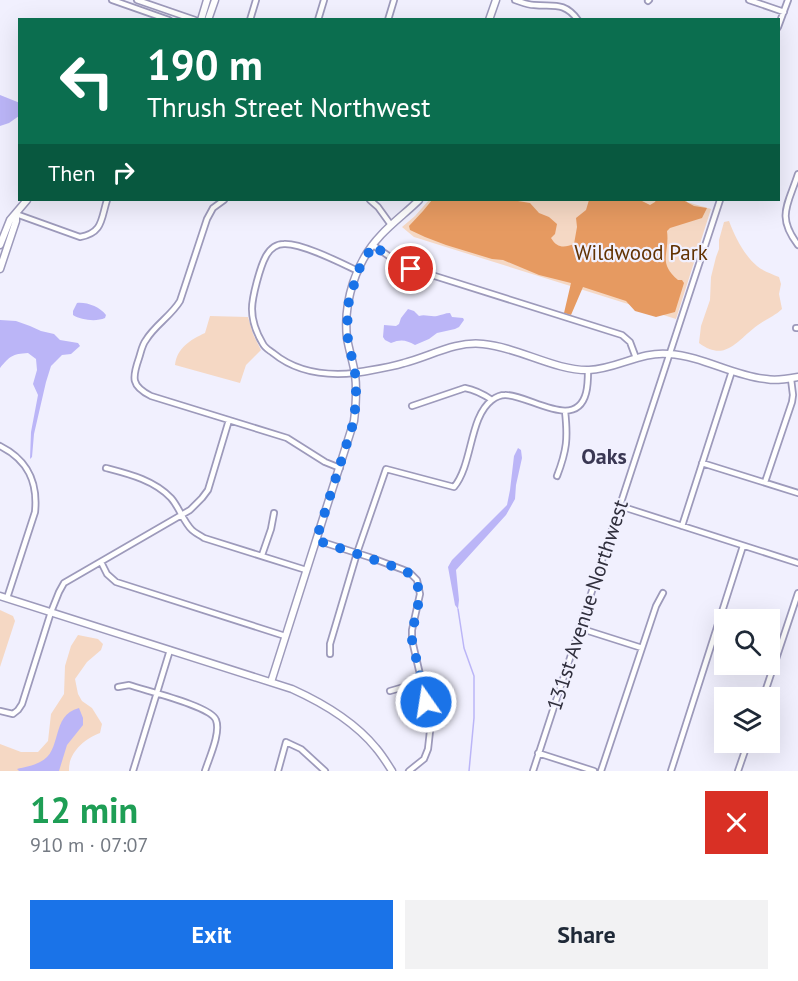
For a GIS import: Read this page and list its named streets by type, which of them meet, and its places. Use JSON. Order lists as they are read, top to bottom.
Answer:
{
  "streets": {
    "street": ["131st Avenue Northwest"]
  },
  "districts": ["Oaks"],
  "parks": ["Wildwood Park"],
  "page": {
    "turn": ["190 m", "Thrush Street Northwest"],
    "then": "Then",
    "heading": ["12 min", "910 m · 07:07"],
    "buttons": ["Exit", "Share"]
  }
}
